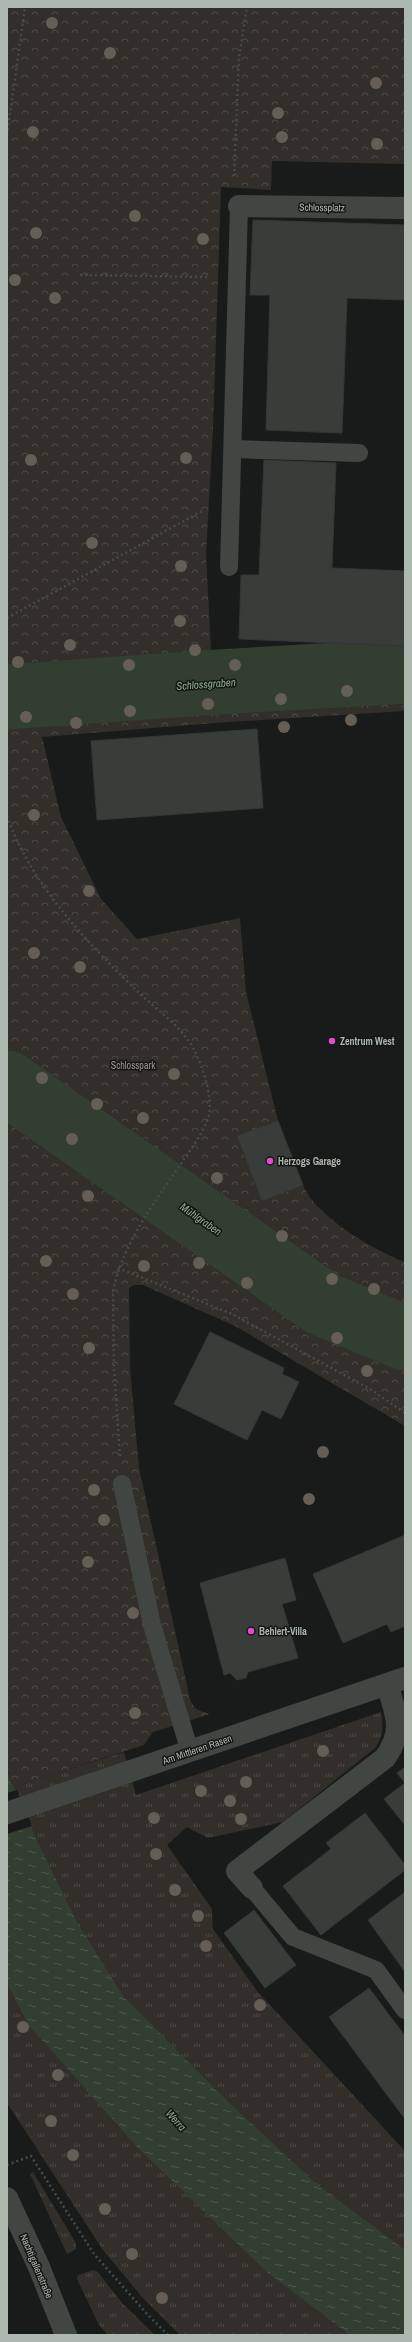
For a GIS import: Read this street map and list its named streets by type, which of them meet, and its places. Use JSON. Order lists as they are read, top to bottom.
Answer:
{
  "streets": {
    "street": ["Schlossplatz", "Am Mittleren Rasen", "Nachtigallenstraße"]
  },
  "water": ["Schlossgraben", "Mühlgraben", "Werra"],
  "parks": ["Schlosspark"],
  "places": ["Zentrum West", "Herzogs Garage", "Behlert-Villa"]
}
